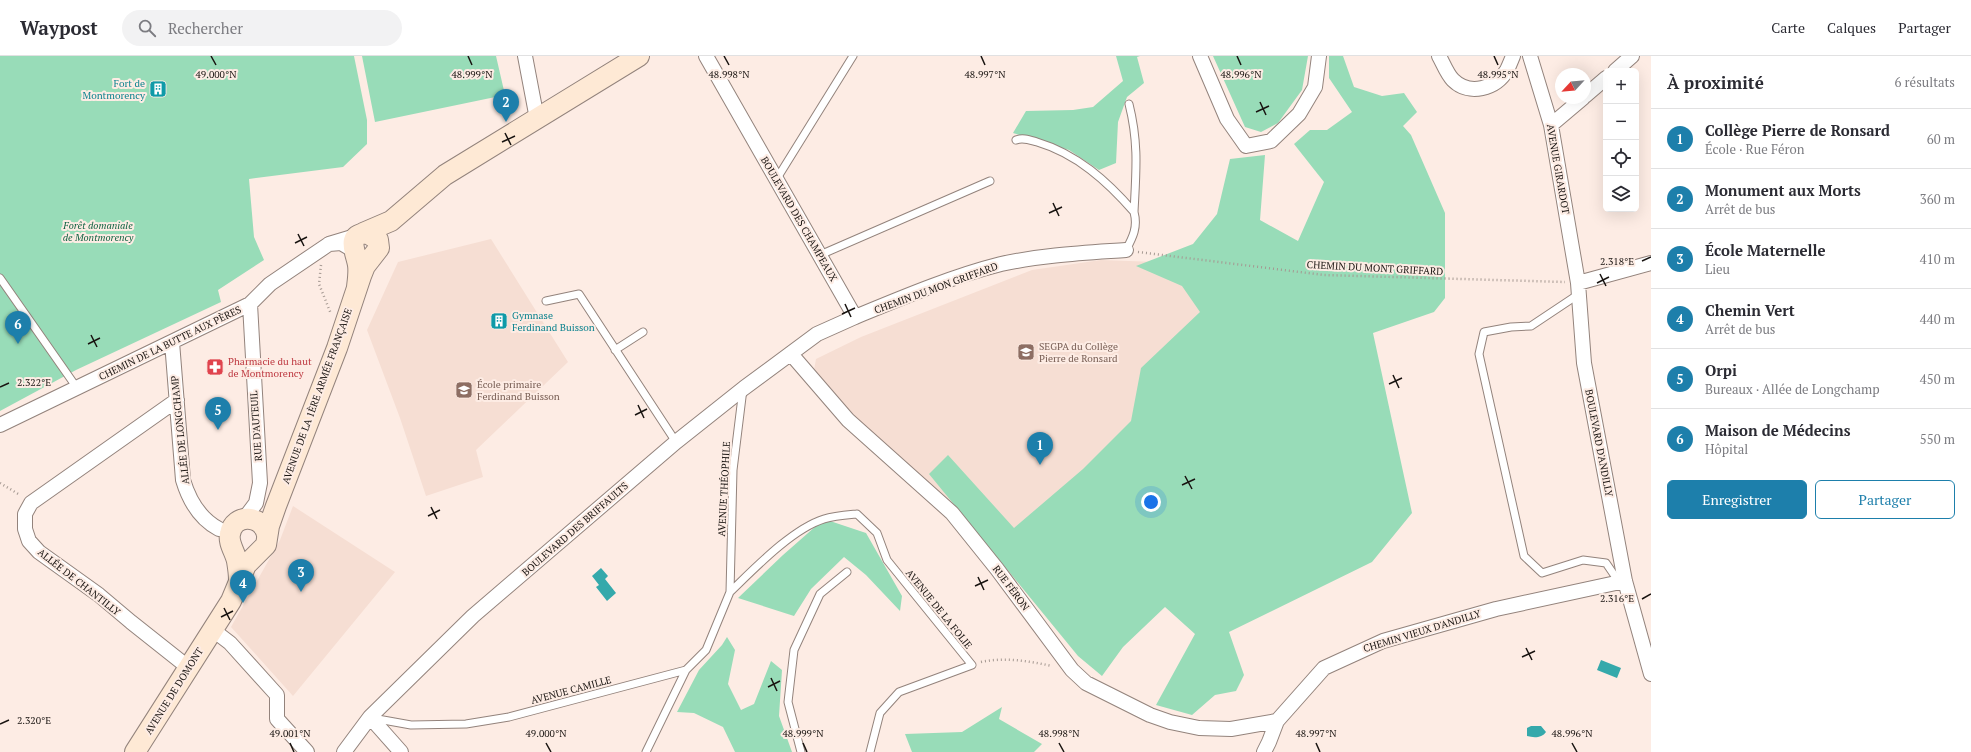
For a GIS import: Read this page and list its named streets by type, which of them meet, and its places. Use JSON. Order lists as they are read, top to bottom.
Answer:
{
  "streets": {
    "main road": ["AVENUE DE LA 1ÈRE ARMÉE FRANÇAISE", "AVENUE DE DOMONT"],
    "street": [
      "AVENUE GIRARDOT",
      "BOULEVARD DES CHAMPEAUX",
      "CHEMIN DU MON GRIFFARD",
      "CHEMIN DE LA BUTTE AUX PÈRES",
      "RUE D'AUTEUIL",
      "ALLÉE DE LONGCHAMP",
      "BOULEVARD D'ANDILLY",
      "BOULEVARD DES BRIFFAULTS",
      "ALLÉE DE CHANTILLY",
      "RUE FÉRON",
      "CHEMIN VIEUX D'ANDILLY"
    ],
    "lane": ["AVENUE THÉOPHILE", "AVENUE DE LA FOLIE", "AVENUE CAMILLE"],
    "path": ["CHEMIN DU MONT GRIFFARD"]
  },
  "crossings": [
    ["AVENUE GIRARDOT", "CHEMIN DU MONT GRIFFARD"],
    ["AVENUE GIRARDOT", "BOULEVARD D'ANDILLY"],
    ["BOULEVARD DES CHAMPEAUX", "CHEMIN DU MON GRIFFARD"],
    ["CHEMIN DU MONT GRIFFARD", "CHEMIN DU MON GRIFFARD"],
    ["CHEMIN DU MONT GRIFFARD", "BOULEVARD D'ANDILLY"],
    ["CHEMIN DE LA BUTTE AUX PÈRES", "AVENUE DE LA 1ÈRE ARMÉE FRANÇAISE"],
    ["CHEMIN DE LA BUTTE AUX PÈRES", "RUE D'AUTEUIL"],
    ["CHEMIN DE LA BUTTE AUX PÈRES", "ALLÉE DE LONGCHAMP"],
    ["AVENUE DE LA 1ÈRE ARMÉE FRANÇAISE", "RUE D'AUTEUIL"],
    ["AVENUE DE LA 1ÈRE ARMÉE FRANÇAISE", "ALLÉE DE LONGCHAMP"],
    ["RUE D'AUTEUIL", "ALLÉE DE LONGCHAMP"],
    ["BOULEVARD D'ANDILLY", "CHEMIN VIEUX D'ANDILLY"],
    ["AVENUE THÉOPHILE", "BOULEVARD DES BRIFFAULTS"],
    ["AVENUE THÉOPHILE", "AVENUE DE LA FOLIE"],
    ["BOULEVARD DES BRIFFAULTS", "RUE FÉRON"],
    ["BOULEVARD DES BRIFFAULTS", "AVENUE CAMILLE"],
    ["ALLÉE DE CHANTILLY", "AVENUE DE DOMONT"],
    ["RUE FÉRON", "CHEMIN VIEUX D'ANDILLY"]
  ],
  "parks": ["Forêt domaniale de Montmorency"],
  "places": {
    "building": ["Fort de Montmorency", "Gymnase Ferdinand Buisson"],
    "school or university": ["SEGPA du Collège Pierre de Ronsard", "École primaire Ferdinand Buisson"],
    "pharmacy": ["Pharmacie du haut de Montmorency"]
  },
  "north": "bottom left",
  "page": {
    "header": "Waypost",
    "search": "Rechercher",
    "nav": ["Carte", "Calques", "Partager"],
    "heading": ["À proximité", "6 résultats"],
    "map_buttons": ["+", "−"],
    "pins": [
      "2",
      "6",
      "5",
      "1",
      "3",
      "4"
    ],
    "list": [
      {
        "mark": "1",
        "name": "Collège Pierre de Ronsard",
        "note": "École · Rue Féron",
        "value": "60 m"
      },
      {
        "mark": "2",
        "name": "Monument aux Morts",
        "note": "Arrêt de bus",
        "value": "360 m"
      },
      {
        "mark": "3",
        "name": "École Maternelle",
        "note": "Lieu",
        "value": "410 m"
      },
      {
        "mark": "4",
        "name": "Chemin Vert",
        "note": "Arrêt de bus",
        "value": "440 m"
      },
      {
        "mark": "5",
        "name": "Orpi",
        "note": "Bureaux · Allée de Longchamp",
        "value": "450 m"
      },
      {
        "mark": "6",
        "name": "Maison de Médecins",
        "note": "Hôpital",
        "value": "550 m"
      }
    ],
    "buttons": ["Enregistrer", "Partager"]
  },
  "coordinates": [
    "48.999°N",
    "48.996°N",
    "49.000°N",
    "48.998°N",
    "48.997°N",
    "48.995°N",
    "2.318°E",
    "2.322°E",
    "2.316°E",
    "2.320°E",
    "49.001°N"
  ]
}
